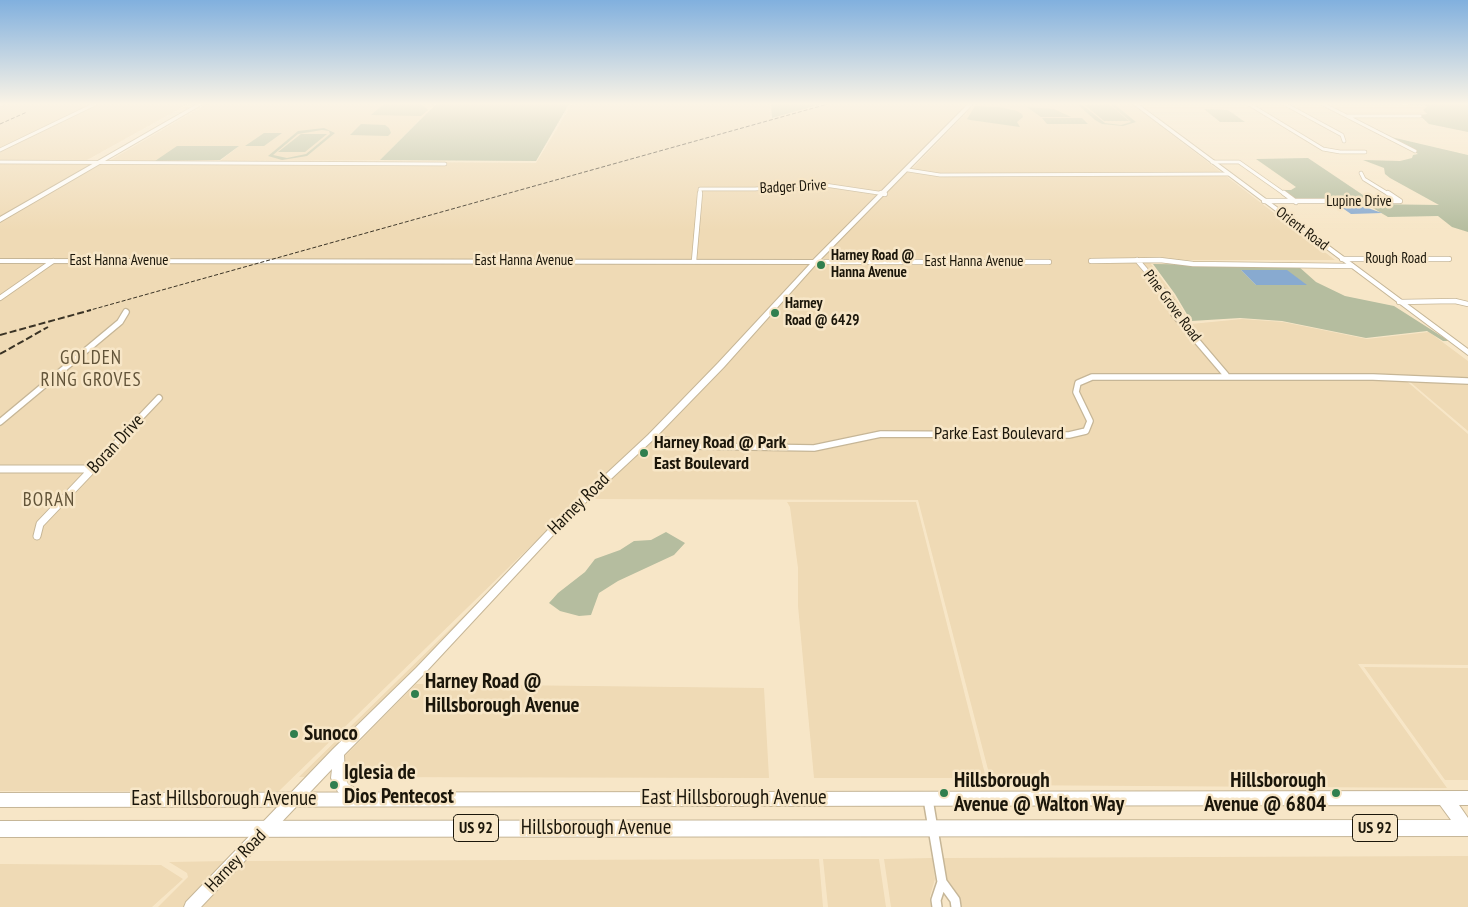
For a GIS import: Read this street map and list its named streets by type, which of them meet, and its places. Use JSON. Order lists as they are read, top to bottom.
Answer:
{
  "streets": {
    "main road": ["East Hillsborough Avenue", "US 92", "Hillsborough Avenue"],
    "street": [
      "Badger Drive",
      "Lupine Drive",
      "Orient Road",
      "Rough Road",
      "East Hanna Avenue",
      "Pine Grove Road",
      "Parke East Boulevard",
      "Boran Drive",
      "Harney Road"
    ]
  },
  "crossings": [
    ["Badger Drive", "East Hanna Avenue"],
    ["Badger Drive", "Harney Road"],
    ["Orient Road", "Rough Road"],
    ["East Hanna Avenue", "Harney Road"],
    ["Pine Grove Road", "Parke East Boulevard"],
    ["Parke East Boulevard", "Harney Road"],
    ["Harney Road", "East Hillsborough Avenue"],
    ["Harney Road", "Hillsborough Avenue"],
    ["East Hillsborough Avenue", "Hillsborough Avenue"]
  ],
  "districts": ["GOLDEN RING GROVES", "BORAN"],
  "places": [
    "Harney Road @ Hanna Avenue",
    "Harney Road @ 6429",
    "Harney Road @ Park East Boulevard",
    "Harney Road @ Hillsborough Avenue",
    "Sunoco",
    "Iglesia de Dios Pentecost",
    "Hillsborough Avenue @ Walton Way",
    "Hillsborough Avenue @ 6804"
  ]
}
